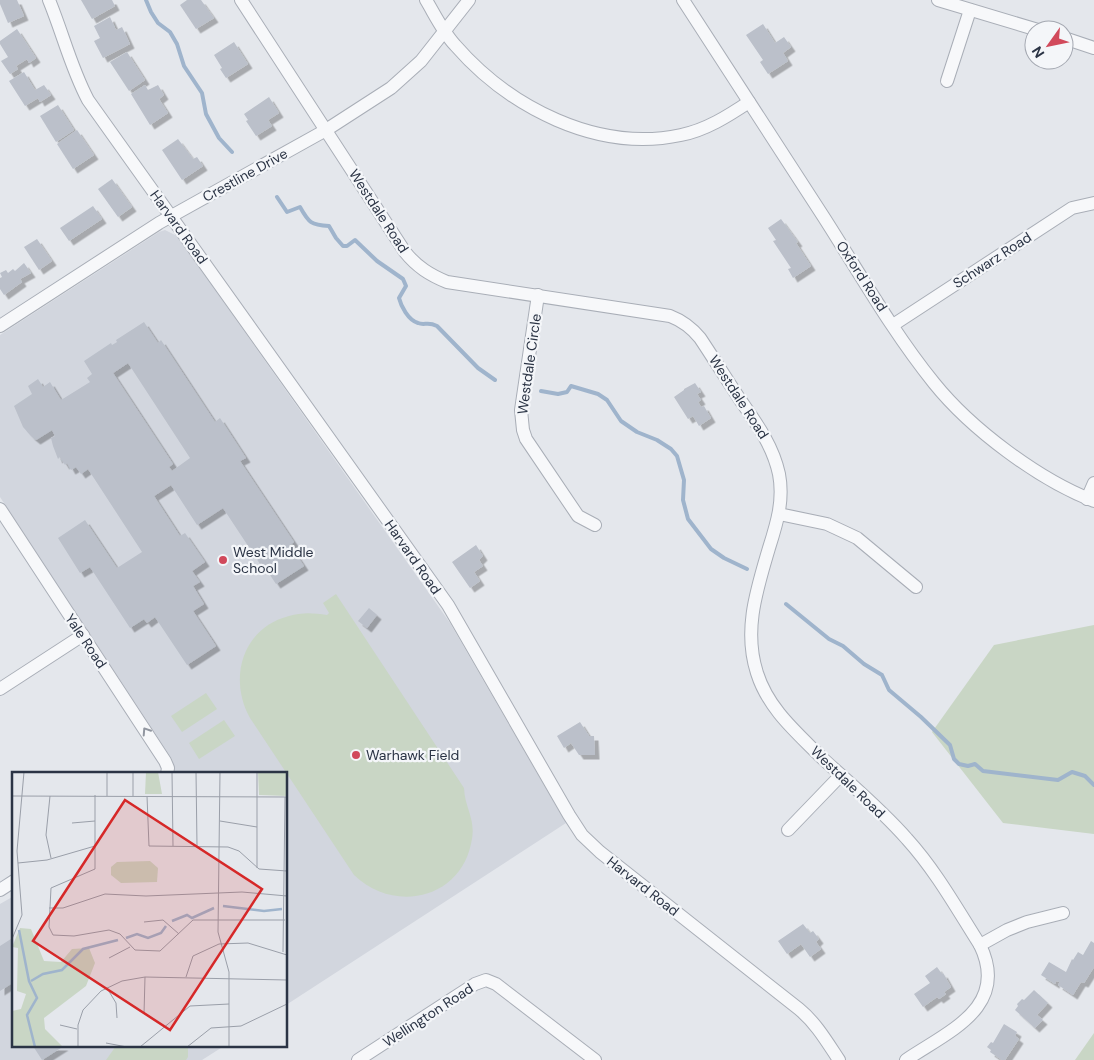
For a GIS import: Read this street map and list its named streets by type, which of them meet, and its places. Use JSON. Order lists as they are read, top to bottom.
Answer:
{
  "streets": {
    "street": [
      "Crestline Drive",
      "Westdale Road",
      "Harvard Road",
      "Schwarz Road",
      "Oxford Road",
      "Westdale Circle",
      "Yale Road",
      "Wellington Road"
    ]
  },
  "crossings": [
    ["Crestline Drive", "Westdale Road"],
    ["Crestline Drive", "Harvard Road"],
    ["Westdale Road", "Westdale Circle"],
    ["Schwarz Road", "Oxford Road"]
  ],
  "one_way": ["Yale Road"],
  "places": ["West Middle School", "Warhawk Field"],
  "north": "bottom left"
}
